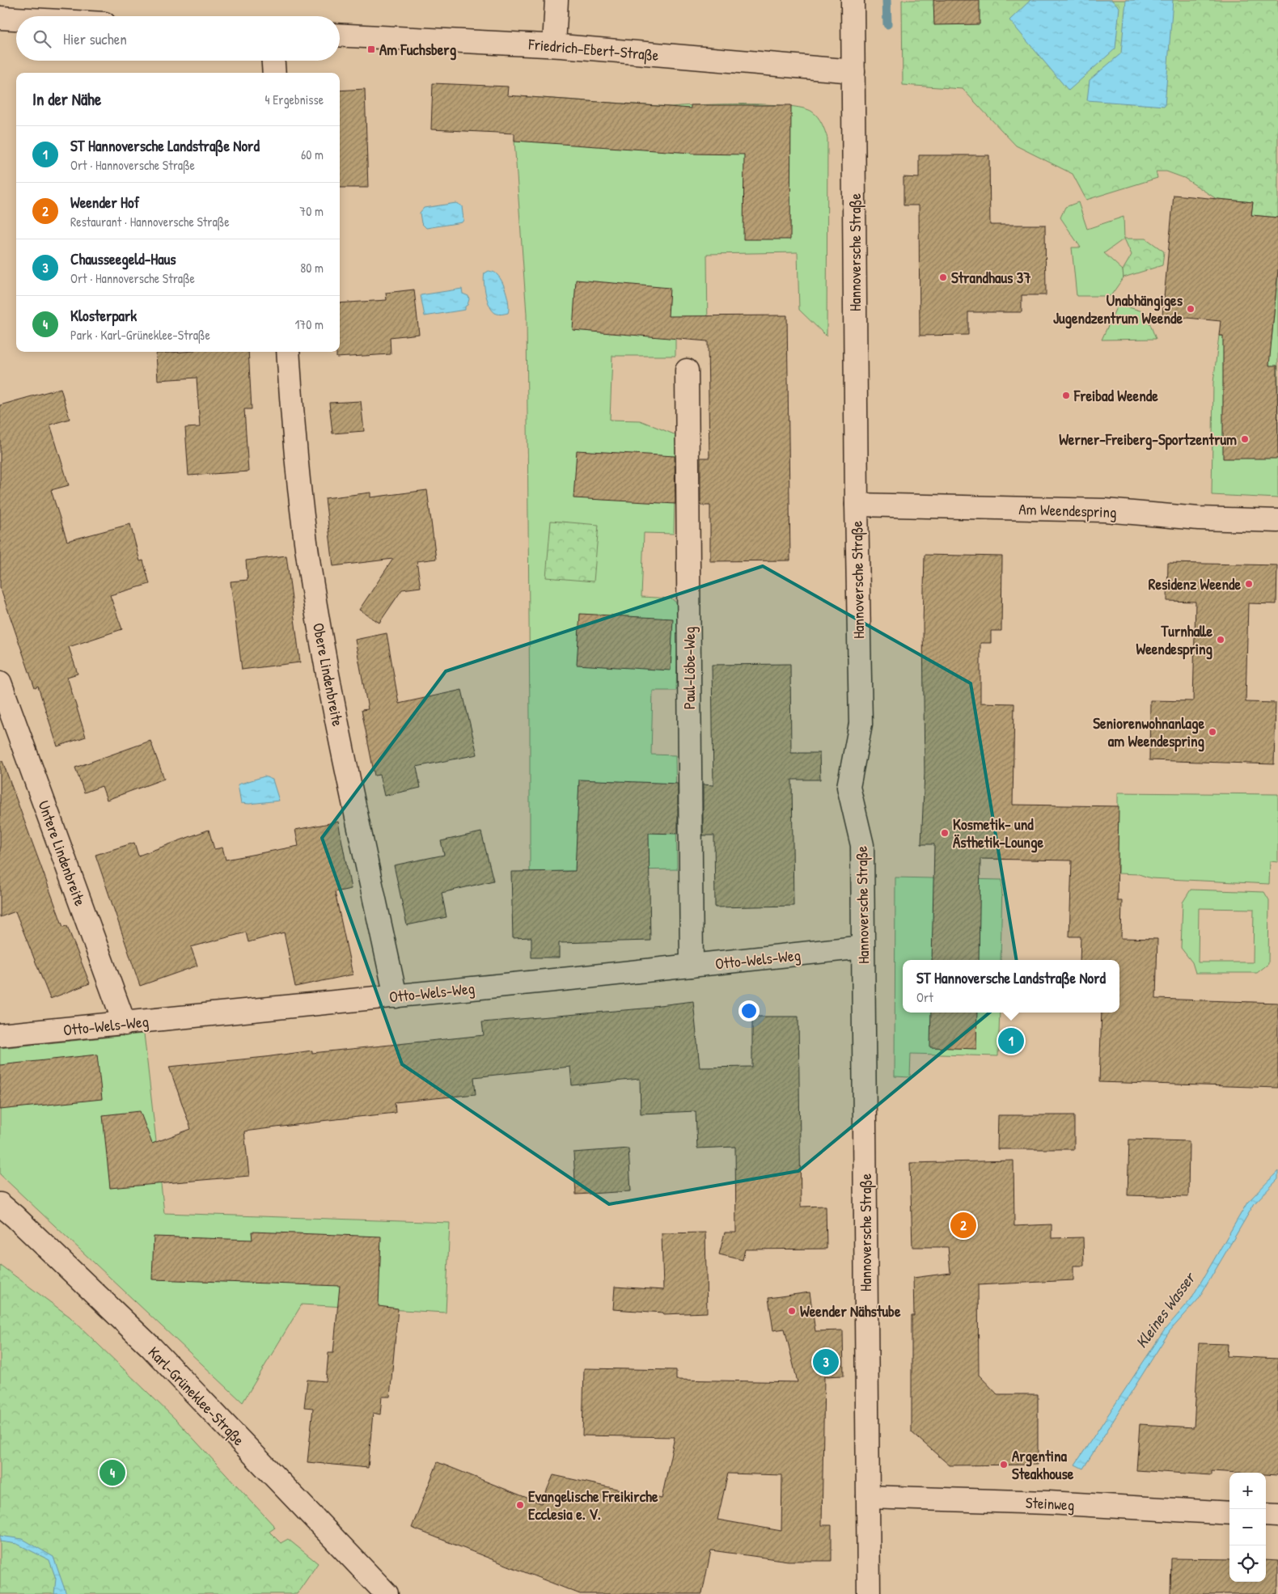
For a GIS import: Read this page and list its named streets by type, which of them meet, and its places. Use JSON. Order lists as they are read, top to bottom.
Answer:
{
  "streets": {
    "street": [
      "Friedrich-Ebert-Straße",
      "Hannoversche Straße",
      "Am Weendespring",
      "Paul-Löbe-Weg",
      "Obere Lindenbreite",
      "Untere Lindenbreite",
      "Otto-Wels-Weg",
      "Karl-Grüneklee-Straße",
      "Steinweg"
    ]
  },
  "crossings": [
    ["Friedrich-Ebert-Straße", "Hannoversche Straße"],
    ["Hannoversche Straße", "Am Weendespring"],
    ["Hannoversche Straße", "Otto-Wels-Weg"],
    ["Hannoversche Straße", "Steinweg"],
    ["Paul-Löbe-Weg", "Otto-Wels-Weg"],
    ["Obere Lindenbreite", "Otto-Wels-Weg"],
    ["Untere Lindenbreite", "Otto-Wels-Weg"]
  ],
  "water": ["Kleines Wasser"],
  "places": {
    "transit": ["Am Fuchsberg"],
    "other": [
      "Strandhaus 37",
      "Unabhängiges Jugendzentrum Weende",
      "Freibad Weende",
      "Werner-Freiberg-Sportzentrum",
      "Residenz Weende",
      "Turnhalle Weendespring",
      "Seniorenwohnanlage am Weendespring",
      "Kosmetik- und Ästhetik-Lounge",
      "Weender Nähstube",
      "Argentina Steakhouse",
      "Evangelische Freikirche Ecclesia e. V."
    ]
  },
  "page": {
    "search": "Hier suchen",
    "heading": ["In der Nähe", "4 Ergebnisse"],
    "list": [
      {
        "mark": "1",
        "name": "ST Hannoversche Landstraße Nord",
        "note": "Ort · Hannoversche Straße",
        "value": "60 m"
      },
      {
        "mark": "2",
        "name": "Weender Hof",
        "note": "Restaurant · Hannoversche Straße",
        "value": "70 m"
      },
      {
        "mark": "3",
        "name": "Chausseegeld-Haus",
        "note": "Ort · Hannoversche Straße",
        "value": "80 m"
      },
      {
        "mark": "4",
        "name": "Klosterpark",
        "note": "Park · Karl-Grüneklee-Straße",
        "value": "170 m"
      }
    ],
    "popup": ["ST Hannoversche Landstraße Nord", "Ort"],
    "pins": [
      "1",
      "2",
      "3",
      "4"
    ],
    "map_buttons": ["+", "−"]
  }
}
